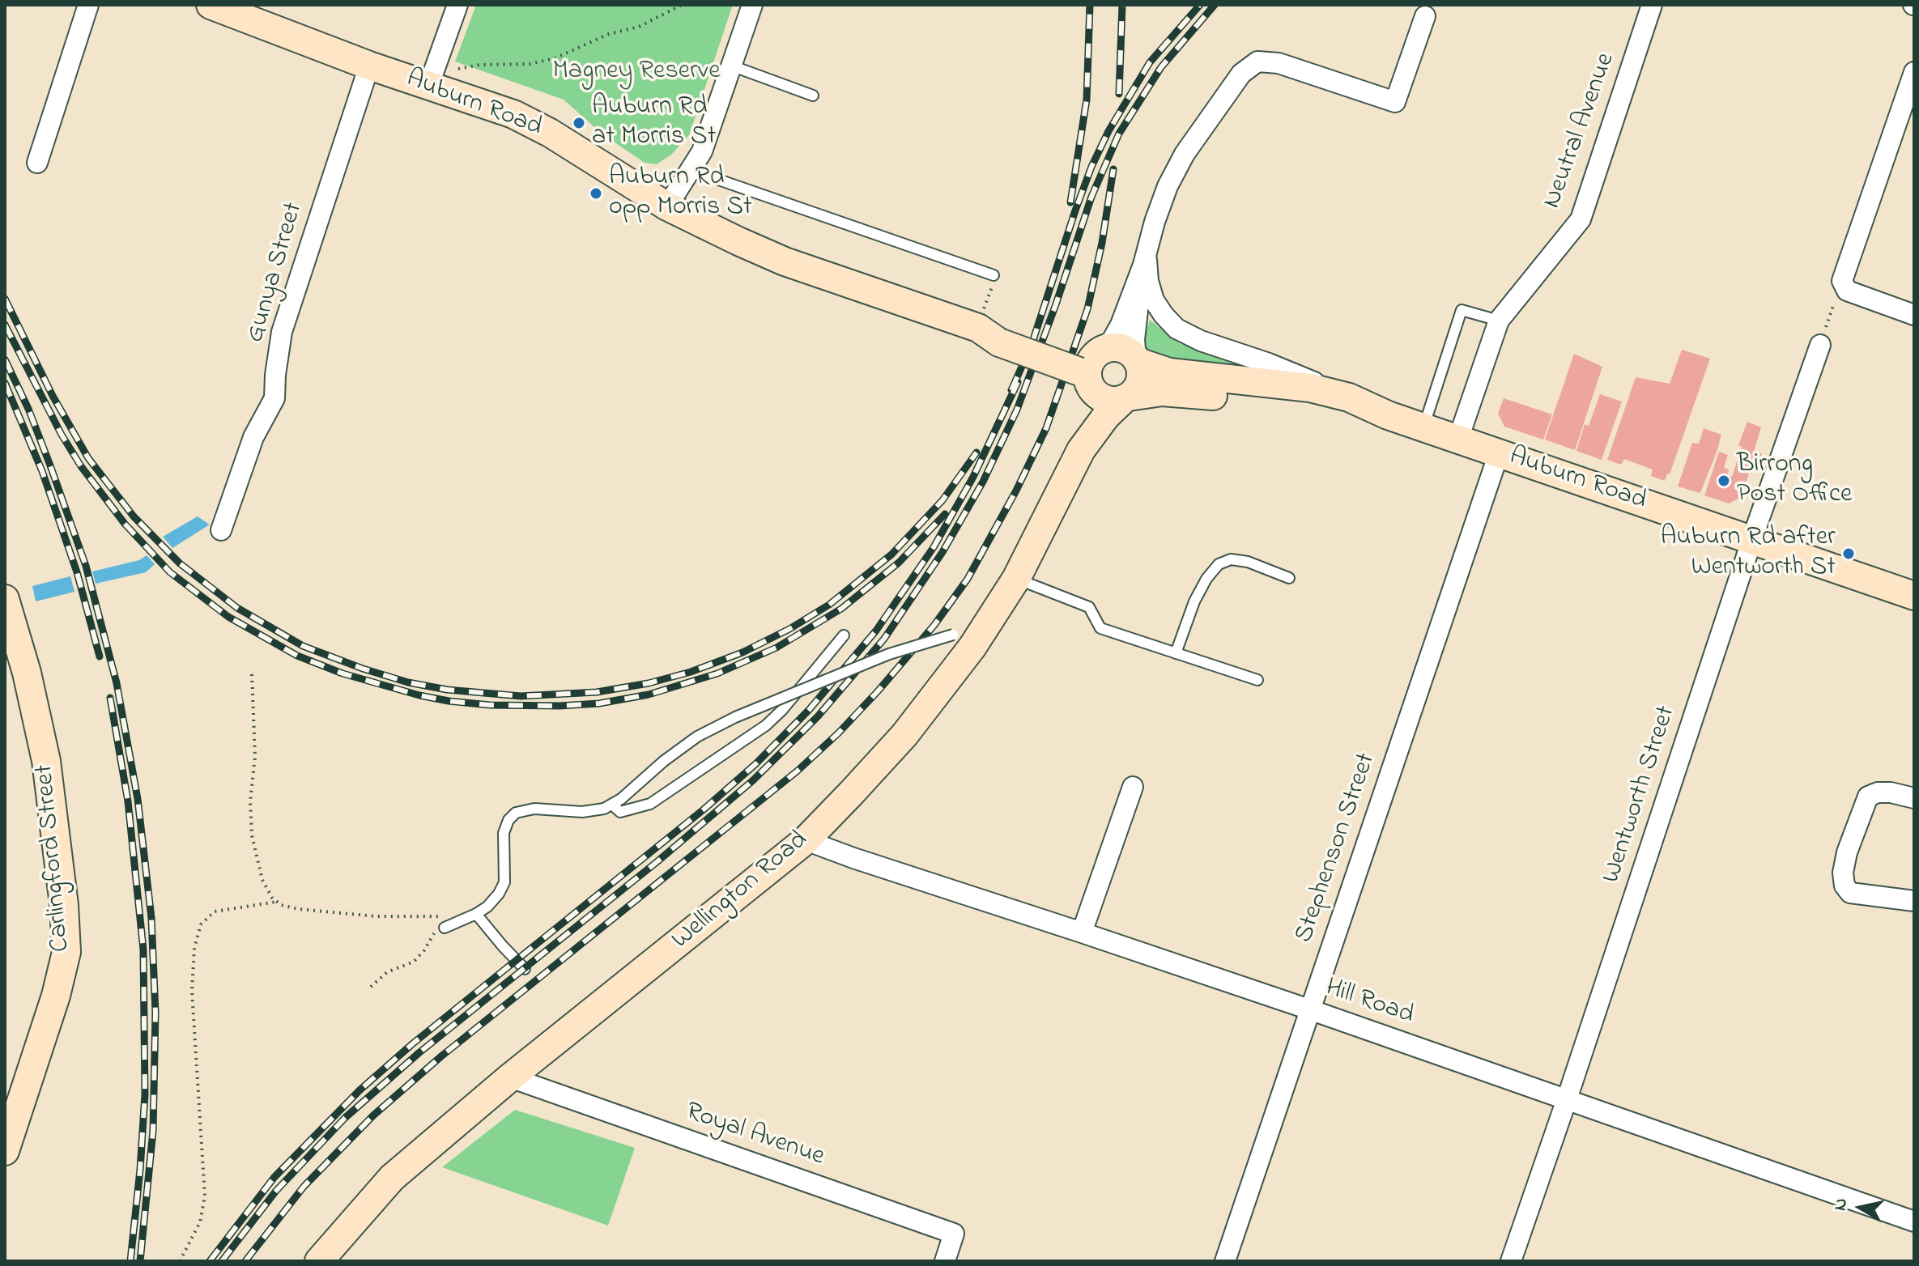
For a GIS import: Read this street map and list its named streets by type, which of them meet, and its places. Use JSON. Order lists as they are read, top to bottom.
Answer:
{
  "streets": {
    "main road": ["Auburn Road", "Carlingford Street", "Wellington Road"],
    "street": [
      "Neutral Avenue",
      "Gunya Street",
      "Wentworth Street",
      "Stephenson Street",
      "Hill Road",
      "Royal Avenue"
    ]
  },
  "crossings": [
    ["Auburn Road", "Neutral Avenue"],
    ["Auburn Road", "Gunya Street"],
    ["Auburn Road", "Wentworth Street"],
    ["Auburn Road", "Stephenson Street"],
    ["Auburn Road", "Wellington Road"],
    ["Wentworth Street", "Hill Road"],
    ["Stephenson Street", "Hill Road"],
    ["Wellington Road", "Hill Road"],
    ["Wellington Road", "Royal Avenue"]
  ],
  "parks": ["Magney Reserve"],
  "places": [
    "Auburn Rd at Morris St",
    "Auburn Rd opp Morris St",
    "Birrong Post Office",
    "Auburn Rd after Wentworth St"
  ],
  "north": "left"
}
